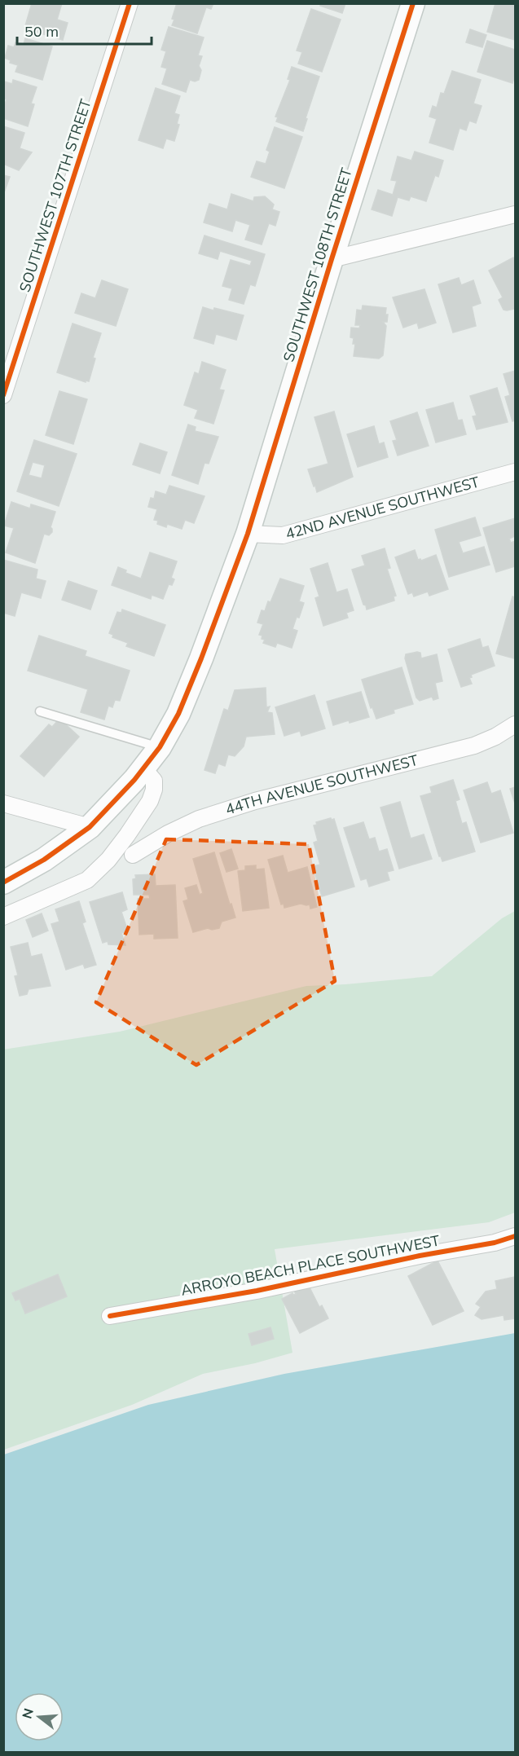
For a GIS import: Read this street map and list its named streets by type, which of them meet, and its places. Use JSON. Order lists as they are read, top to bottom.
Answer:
{
  "streets": {
    "street": [
      "SOUTHWEST 107TH STREET",
      "SOUTHWEST 108TH STREET",
      "42ND AVENUE SOUTHWEST",
      "44TH AVENUE SOUTHWEST",
      "ARROYO BEACH PLACE SOUTHWEST"
    ]
  },
  "crossings": [
    ["SOUTHWEST 108TH STREET", "42ND AVENUE SOUTHWEST"]
  ],
  "scale_bar": "50 m",
  "north": "left"
}
